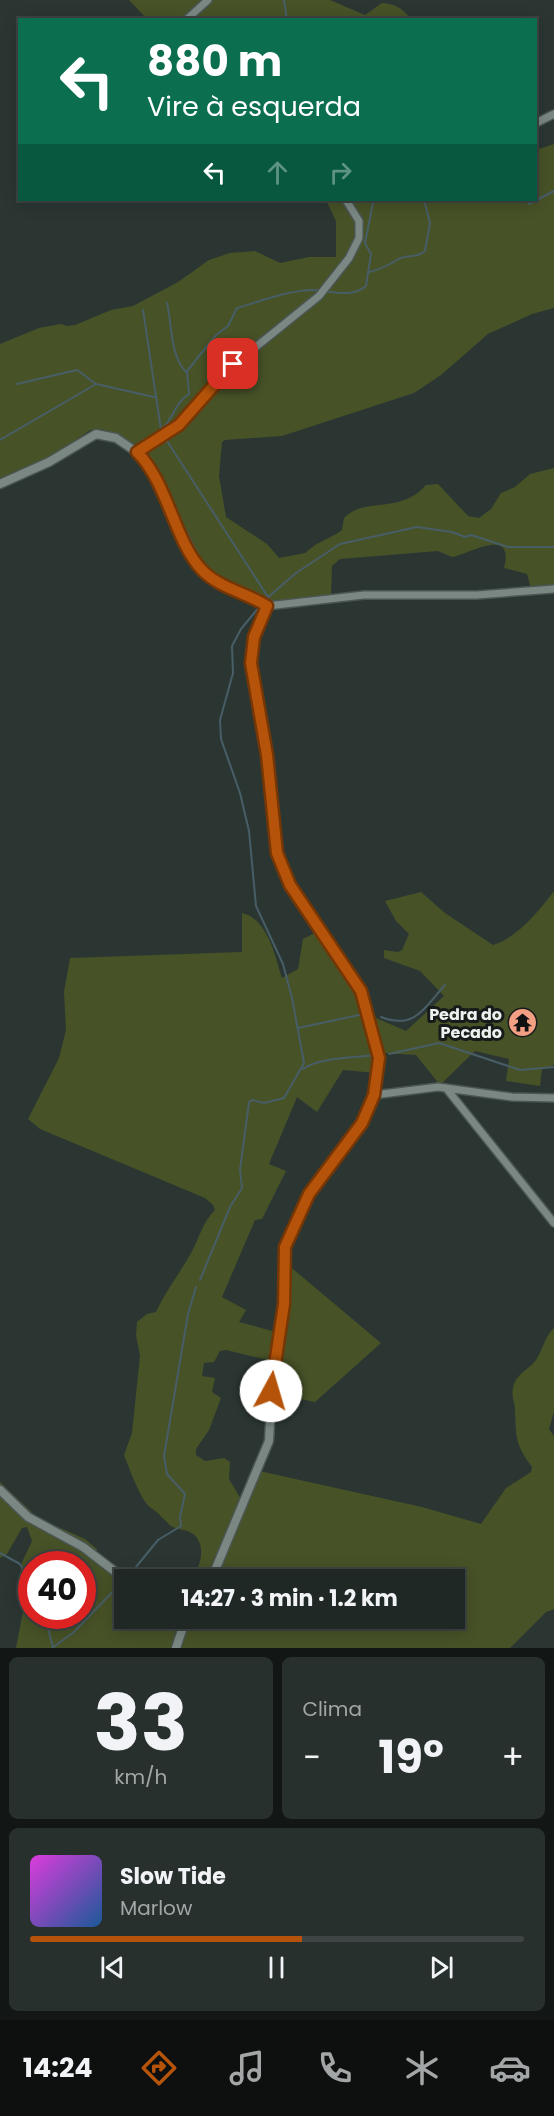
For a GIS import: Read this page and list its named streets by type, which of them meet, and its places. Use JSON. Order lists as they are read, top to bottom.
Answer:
{
  "places": {
    "temple": ["Pedra do Pecado"]
  },
  "page": {
    "turn": ["880 m", "Vire à esquerda"],
    "limit": "40",
    "trip": "14:27 · 3 min · 1.2 km",
    "tile": [
      ["33", "km/h"],
      "Clima"
    ],
    "heat": ["−", "19°", "+"],
    "song": ["Slow Tide", "Marlow"],
    "tabs": "14:24"
  }
}
